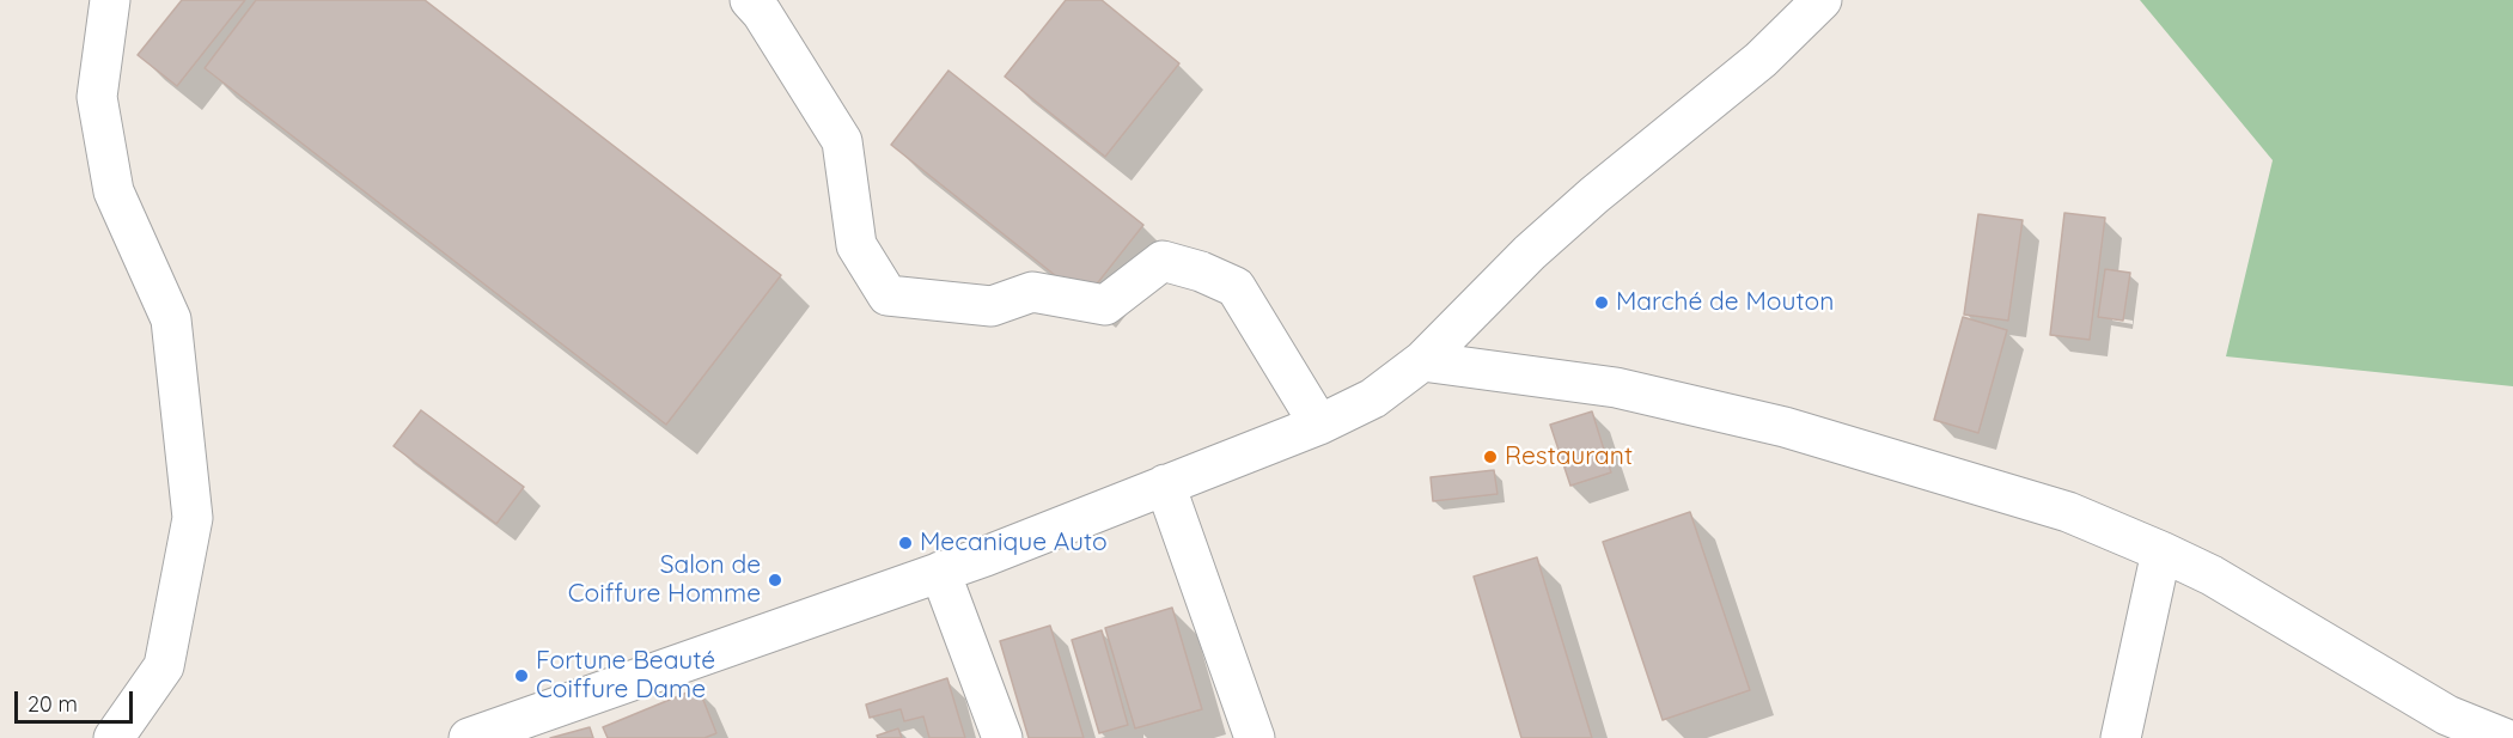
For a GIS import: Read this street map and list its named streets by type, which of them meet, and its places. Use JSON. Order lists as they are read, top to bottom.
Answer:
{
  "places": [
    "Marché de Mouton",
    "Restaurant",
    "Mecanique Auto",
    "Salon de Coiffure Homme",
    "Fortune Beauté Coiffure Dame"
  ],
  "scale_bar": "20 m"
}
